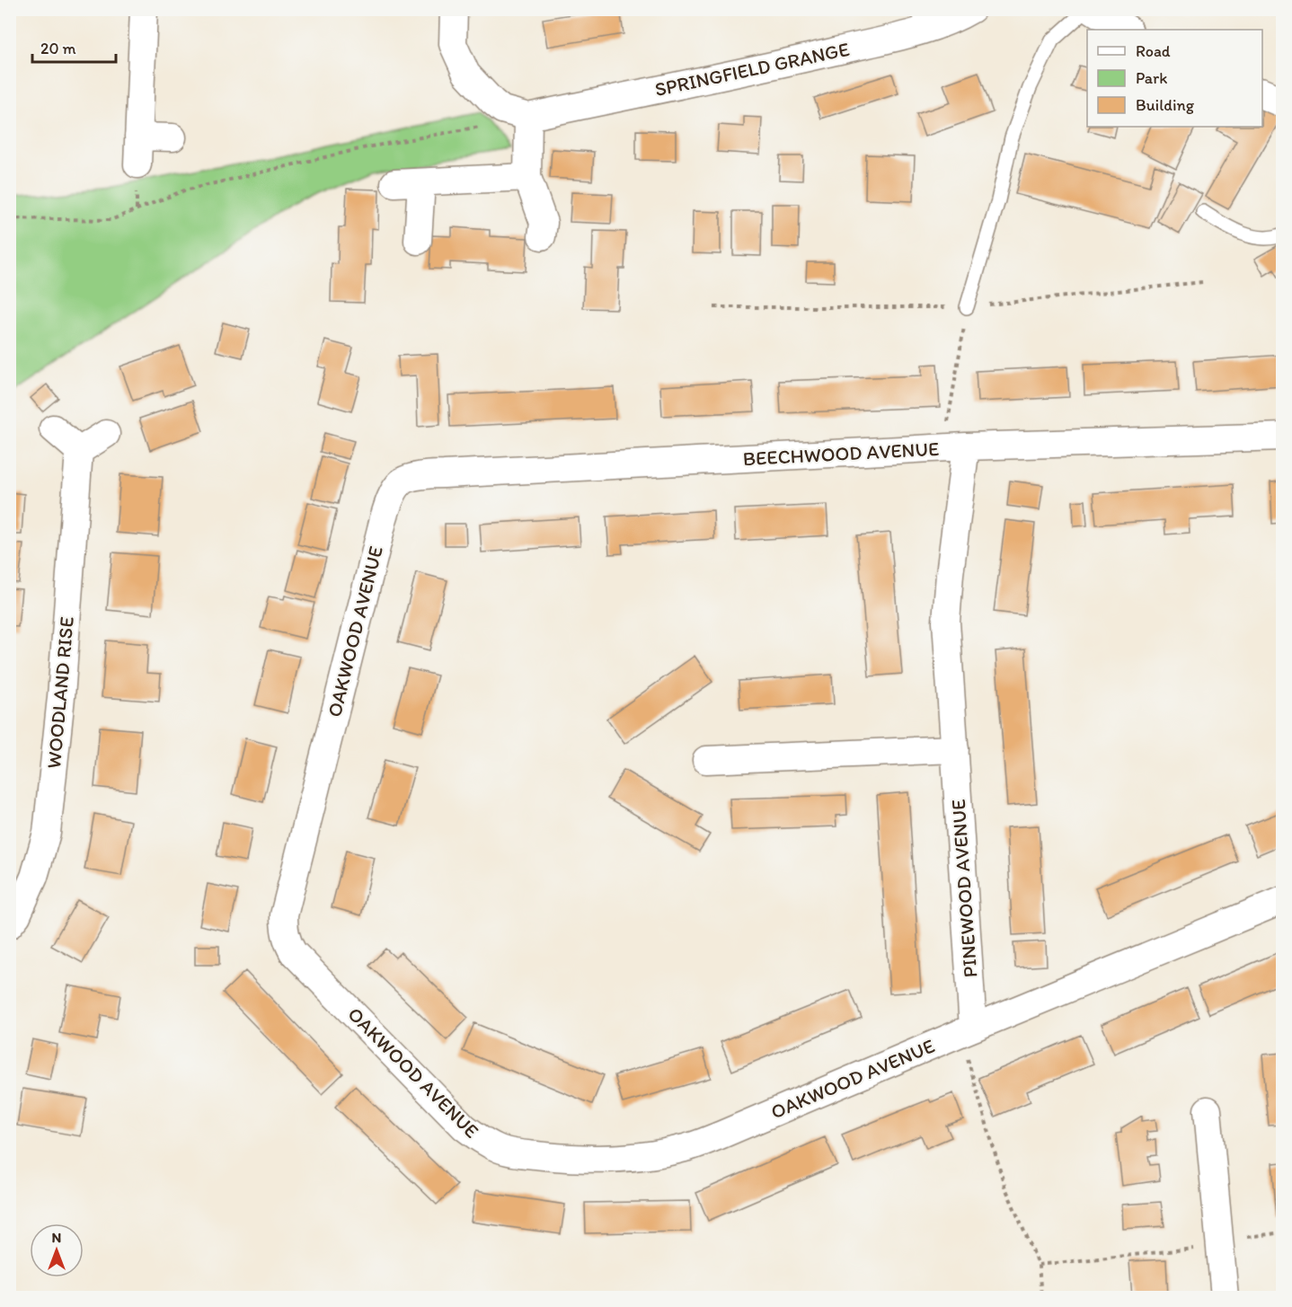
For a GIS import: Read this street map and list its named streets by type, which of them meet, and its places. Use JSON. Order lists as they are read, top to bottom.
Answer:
{
  "streets": {
    "street": [
      "SPRINGFIELD GRANGE",
      "BEECHWOOD AVENUE",
      "OAKWOOD AVENUE",
      "WOODLAND RISE",
      "PINEWOOD AVENUE"
    ]
  },
  "crossings": [
    ["BEECHWOOD AVENUE", "OAKWOOD AVENUE"],
    ["BEECHWOOD AVENUE", "PINEWOOD AVENUE"],
    ["OAKWOOD AVENUE", "PINEWOOD AVENUE"]
  ],
  "legend": ["Road", "Park", "Building"],
  "scale_bar": "20 m",
  "north": "top"
}
